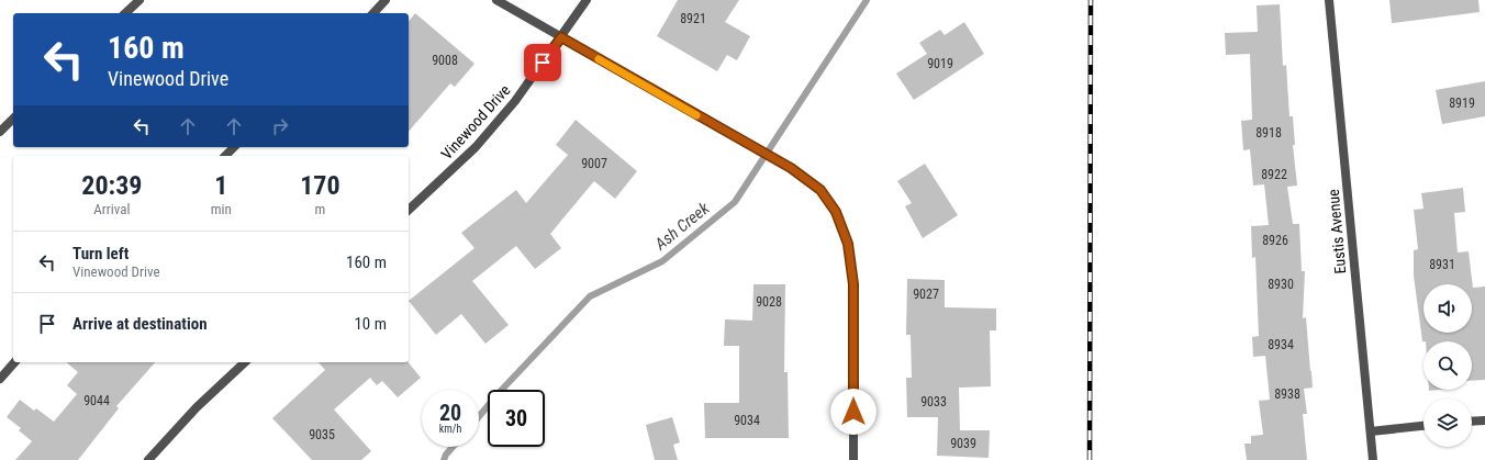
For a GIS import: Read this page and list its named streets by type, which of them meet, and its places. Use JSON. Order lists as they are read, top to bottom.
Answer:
{
  "streets": {
    "street": ["Vinewood Drive", "Eustis Avenue"]
  },
  "water": ["Ash Creek"],
  "house_numbers": [
    "8921",
    "9008",
    "9019",
    "8919",
    "8918",
    "9007",
    "8922",
    "8926",
    "8931",
    "8930",
    "9027",
    "9028",
    "8934",
    "8938",
    "9044",
    "9033",
    "9034",
    "9035",
    "9039"
  ],
  "page": {
    "turn": ["160 m", "Vinewood Drive"],
    "eta": [
      "20:39",
      "Arrival",
      "1",
      "min",
      "170",
      "m"
    ],
    "list": [
      {
        "name": "Turn left",
        "note": "Vinewood Drive",
        "value": "160 m"
      },
      {
        "name": "Arrive at destination",
        "value": "10 m"
      }
    ],
    "speed": "20 km/h",
    "limit": "30"
  }
}
